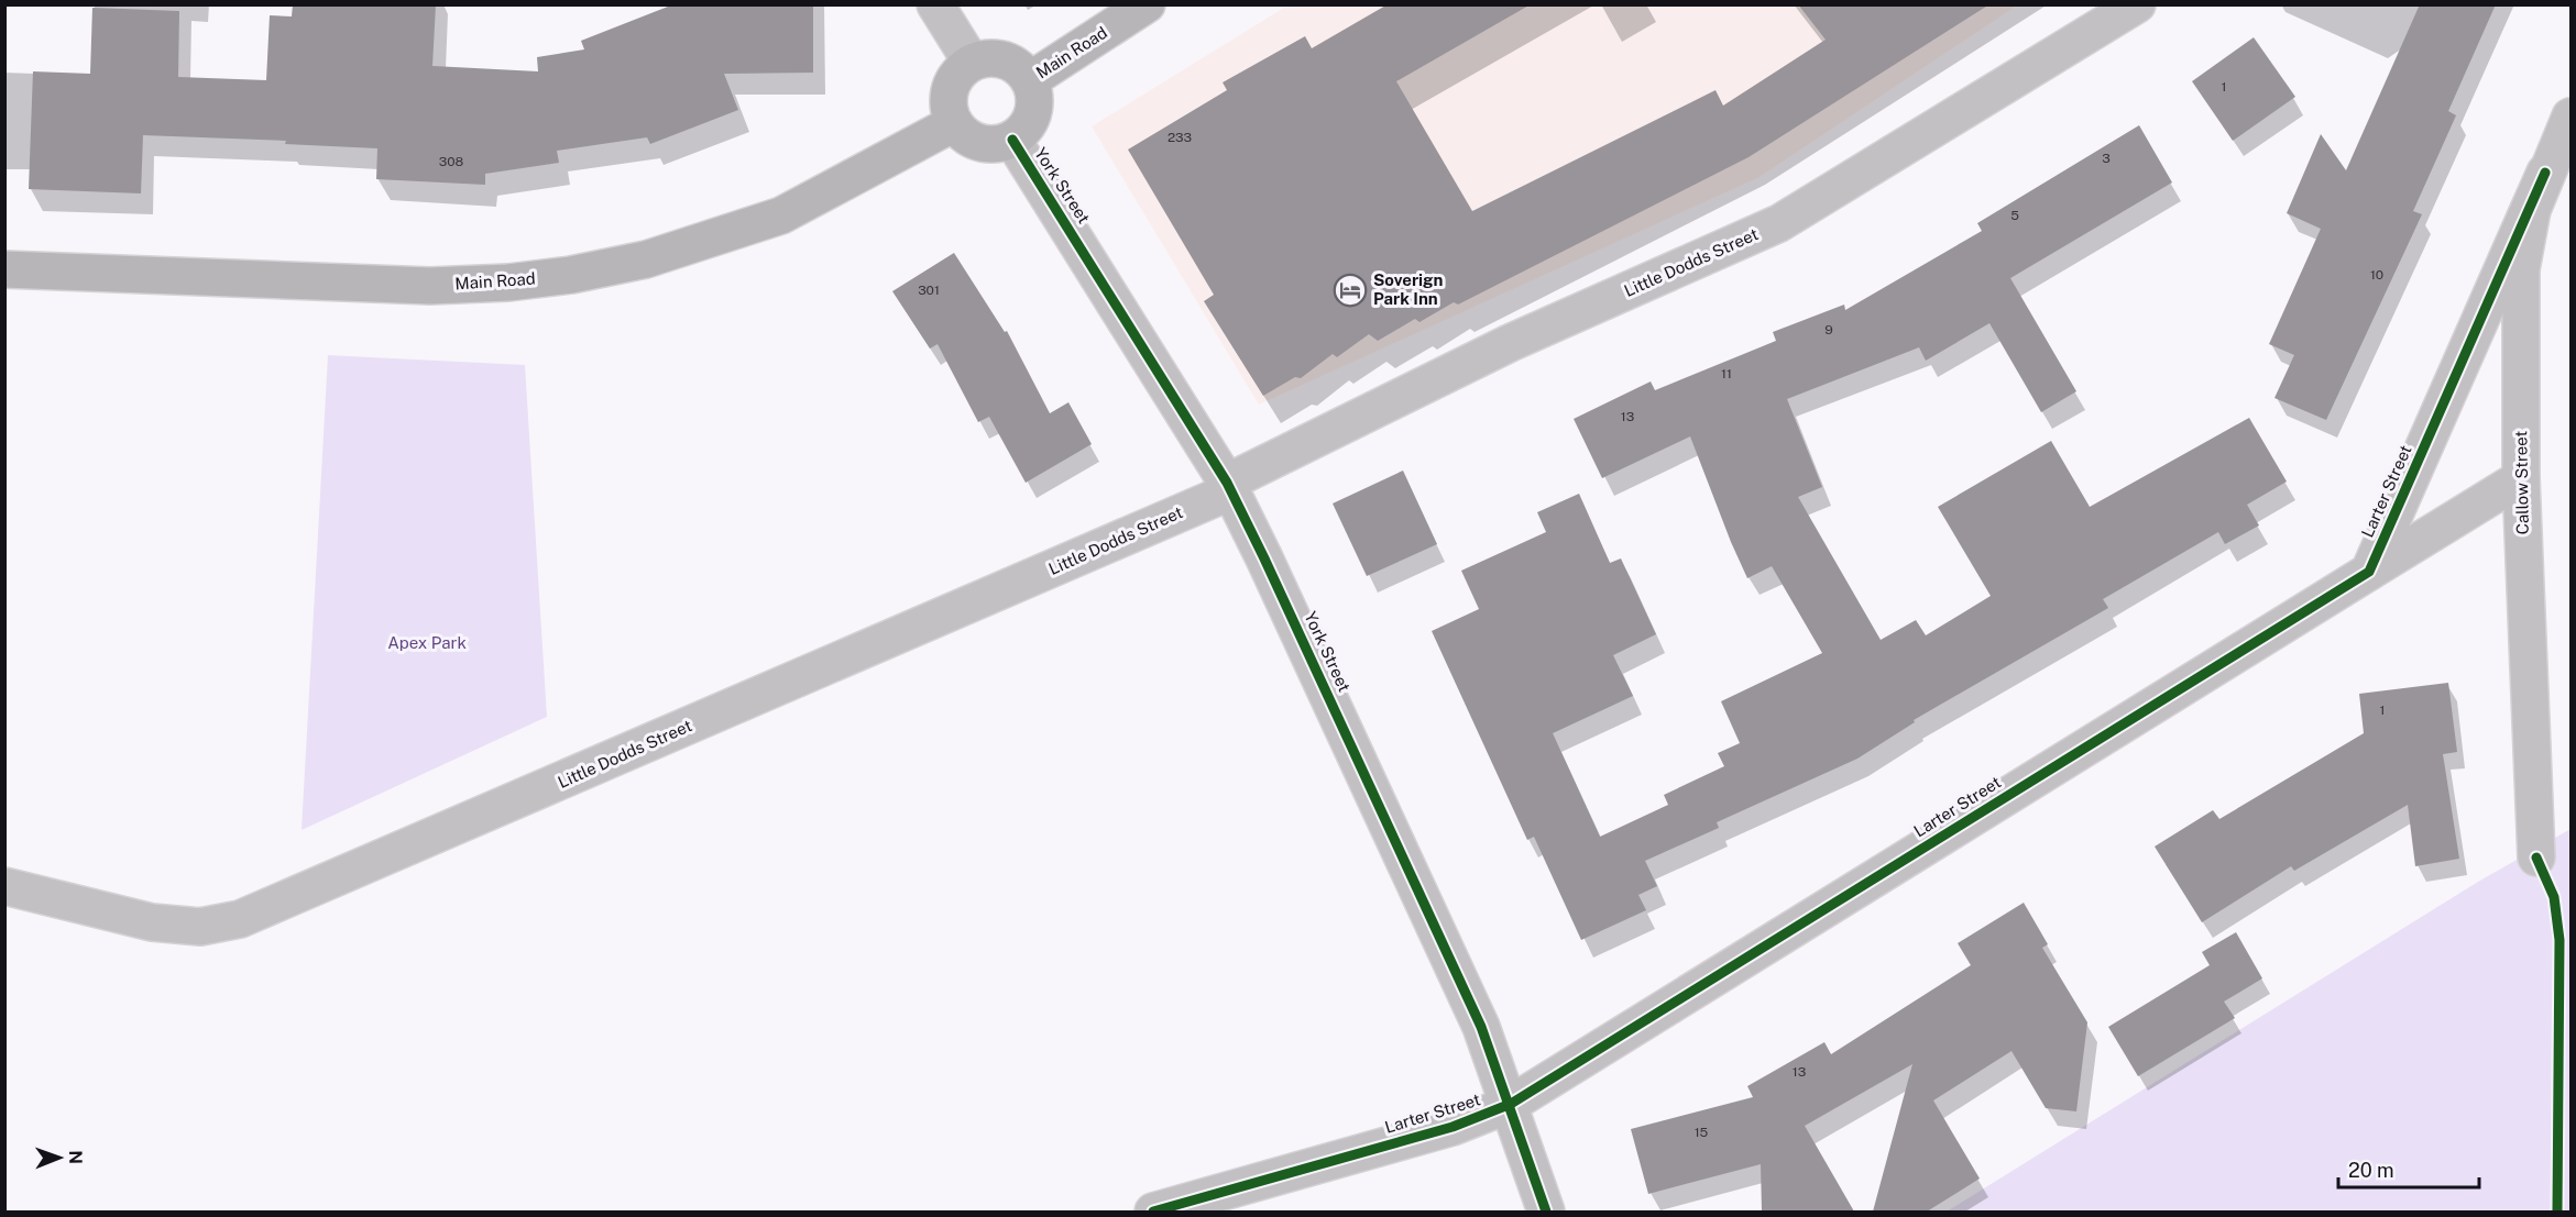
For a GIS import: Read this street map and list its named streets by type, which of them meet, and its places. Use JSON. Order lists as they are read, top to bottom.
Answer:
{
  "streets": {
    "main road": ["Main Road"],
    "street": [
      "York Street",
      "Little Dodds Street",
      "Callow Street",
      "Larter Street"
    ]
  },
  "crossings": [
    ["Main Road", "York Street"],
    ["York Street", "Little Dodds Street"],
    ["York Street", "Larter Street"],
    ["Callow Street", "Larter Street"]
  ],
  "parks": ["Apex Park"],
  "places": {
    "hotel": ["Soverign Park Inn"]
  },
  "house_numbers": [
    "1",
    "233",
    "3",
    "308",
    "5",
    "10",
    "301",
    "9",
    "11",
    "13",
    "1",
    "13",
    "15"
  ],
  "scale_bar": "20 m",
  "north": "right"
}
